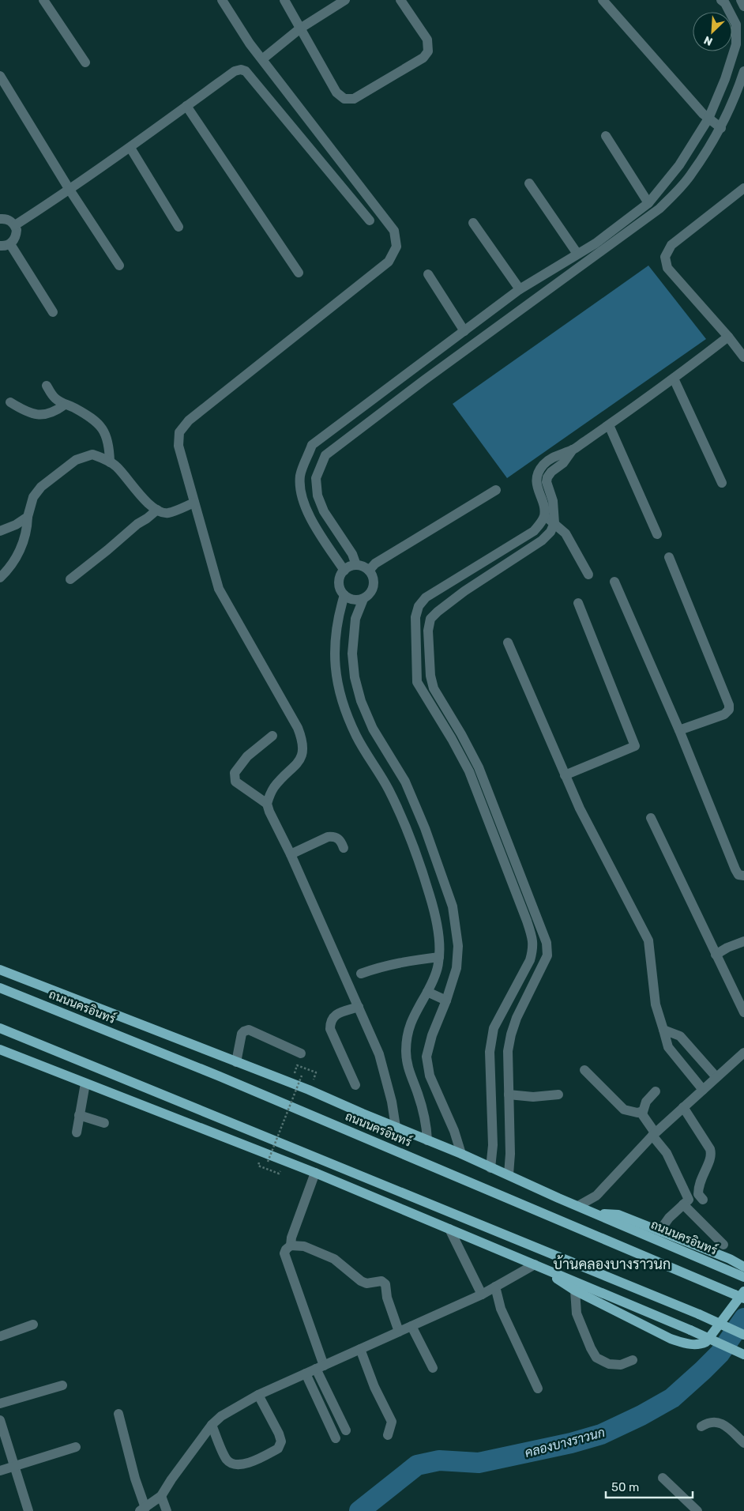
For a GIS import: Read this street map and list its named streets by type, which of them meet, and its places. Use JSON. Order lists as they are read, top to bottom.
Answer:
{
  "streets": {
    "main road": ["ถนนนครอินทร์"]
  },
  "districts": ["บ้านคลองบางราวนก"],
  "water": ["คลองบางราวนก"],
  "scale_bar": "50 m",
  "north": "bottom left"
}
